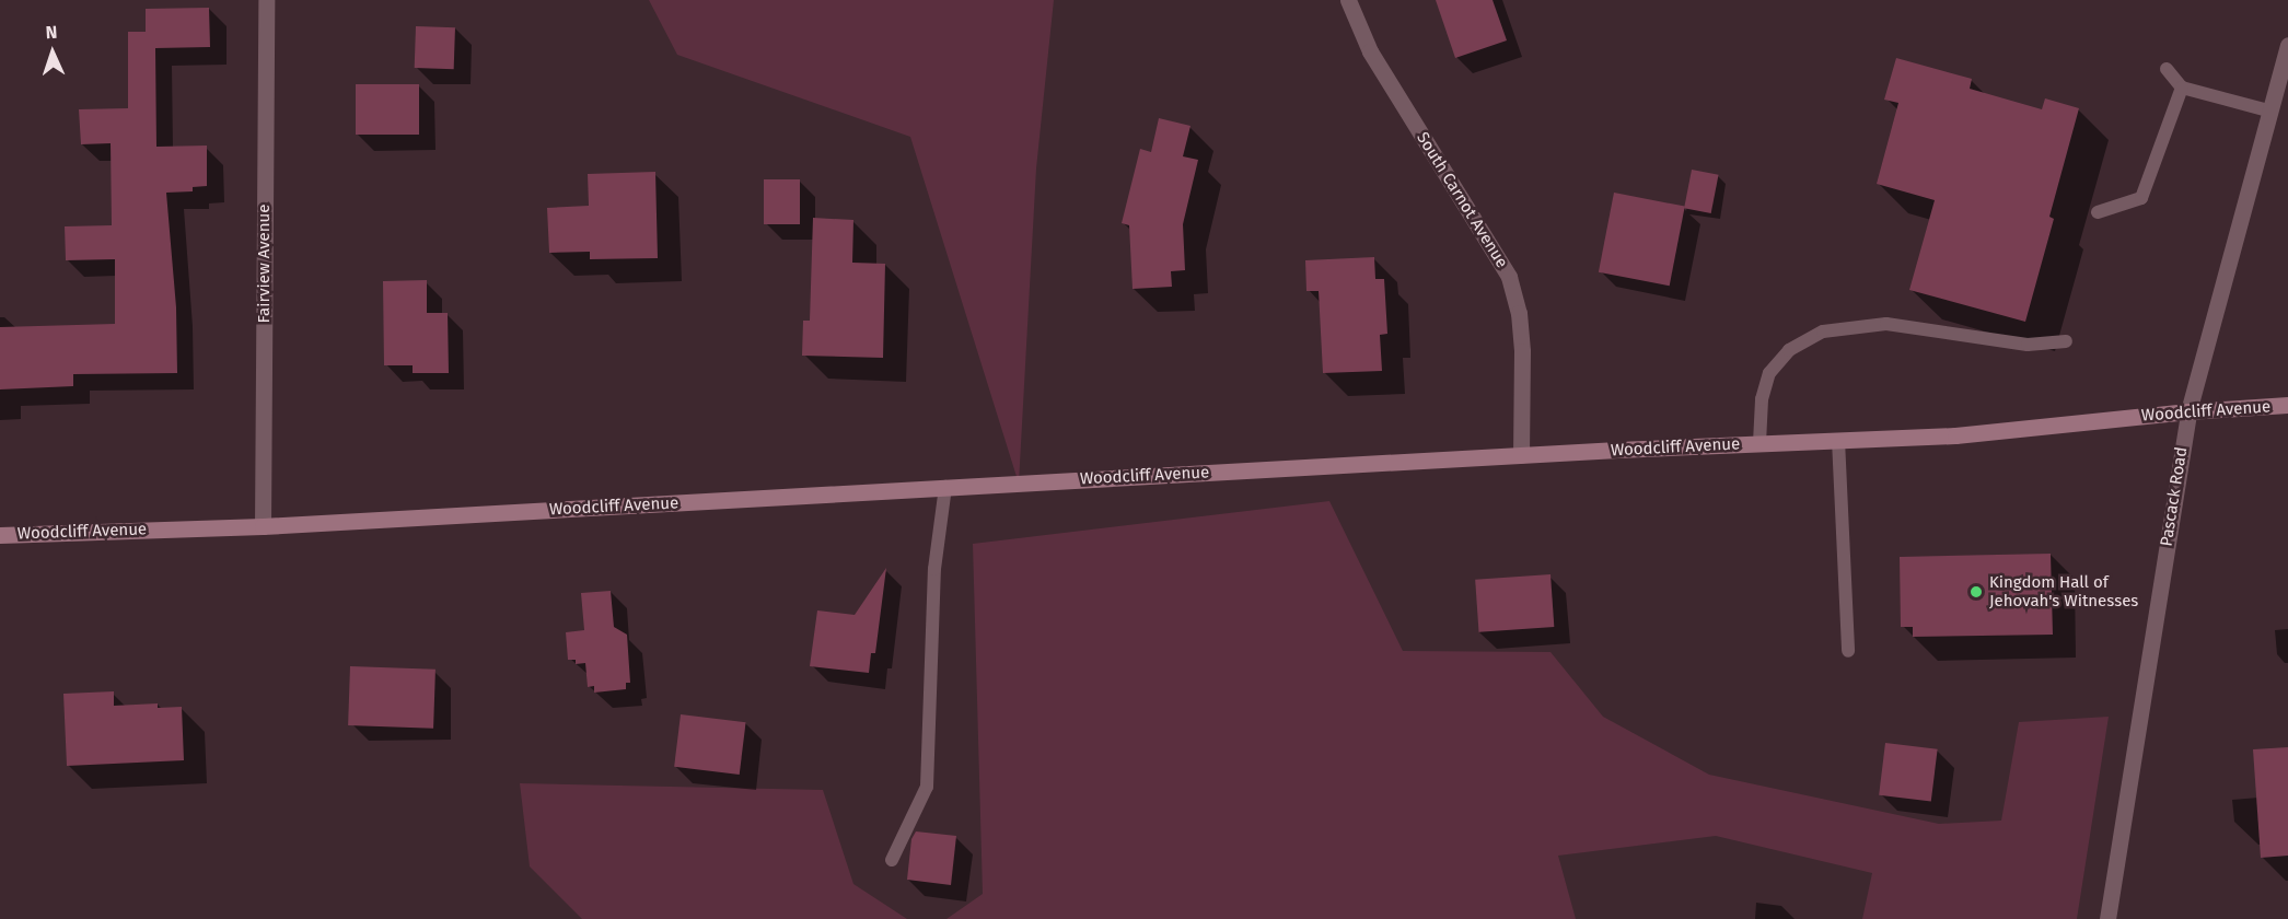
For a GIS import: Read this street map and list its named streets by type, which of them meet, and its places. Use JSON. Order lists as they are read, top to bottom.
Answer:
{
  "streets": {
    "main road": ["Woodcliff Avenue"],
    "street": ["South Carnot Avenue", "Fairview Avenue", "Pascack Road"]
  },
  "crossings": [
    ["South Carnot Avenue", "Woodcliff Avenue"],
    ["Fairview Avenue", "Woodcliff Avenue"],
    ["Woodcliff Avenue", "Pascack Road"]
  ],
  "places": ["Kingdom Hall of Jehovah's Witnesses"],
  "north": "top"
}
